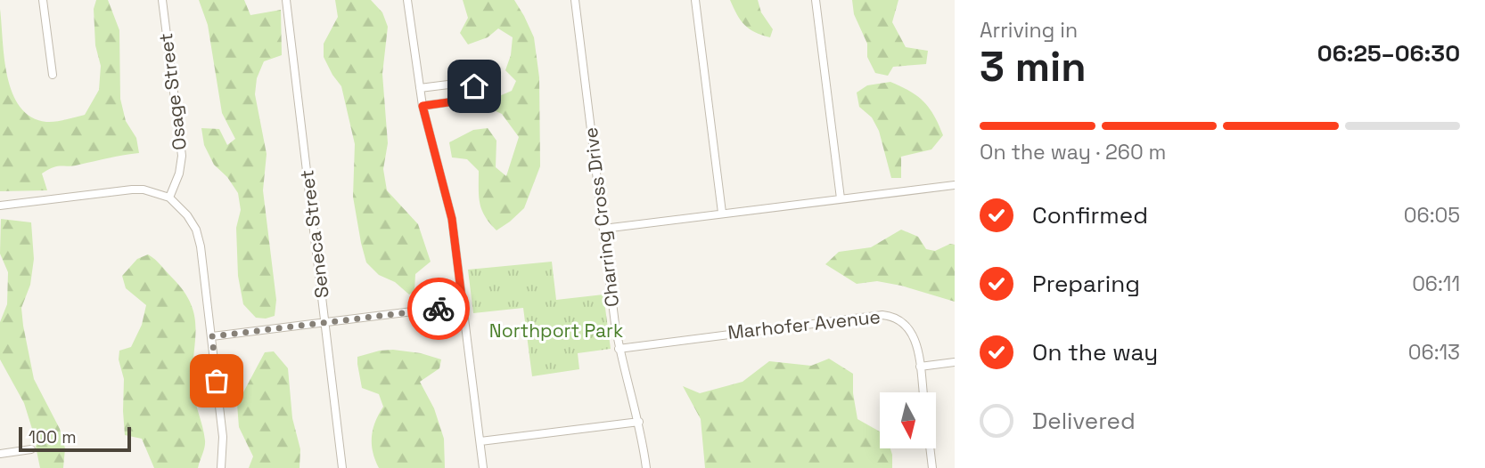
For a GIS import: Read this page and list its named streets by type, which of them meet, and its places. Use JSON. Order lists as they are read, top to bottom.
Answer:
{
  "streets": {
    "street": [
      "Osage Street",
      "Charring Cross Drive",
      "Seneca Street",
      "Marhofer Avenue"
    ]
  },
  "crossings": [
    ["Charring Cross Drive", "Marhofer Avenue"]
  ],
  "parks": ["Northport Park"],
  "scale_bar": "100 m",
  "north": "bottom",
  "page": {
    "heading": ["3 min", "Arriving in", "06:25–06:30"],
    "bar": "On the way · 260 m",
    "list": [
      ["Confirmed", "06:05"],
      ["Preparing", "06:11"],
      ["On the way", "06:13"],
      "Delivered"
    ],
    "scale": "100 m"
  }
}
